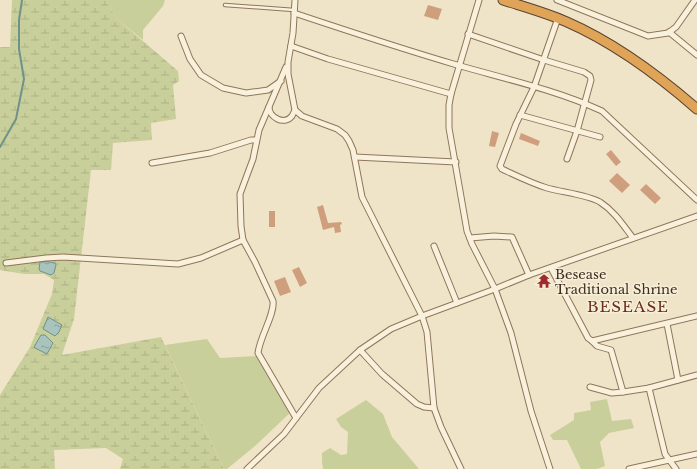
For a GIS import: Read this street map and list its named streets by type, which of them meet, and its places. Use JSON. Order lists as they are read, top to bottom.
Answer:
{
  "districts": ["BESEASE"],
  "places": {
    "temple": ["Besease Traditional Shrine"]
  }
}
